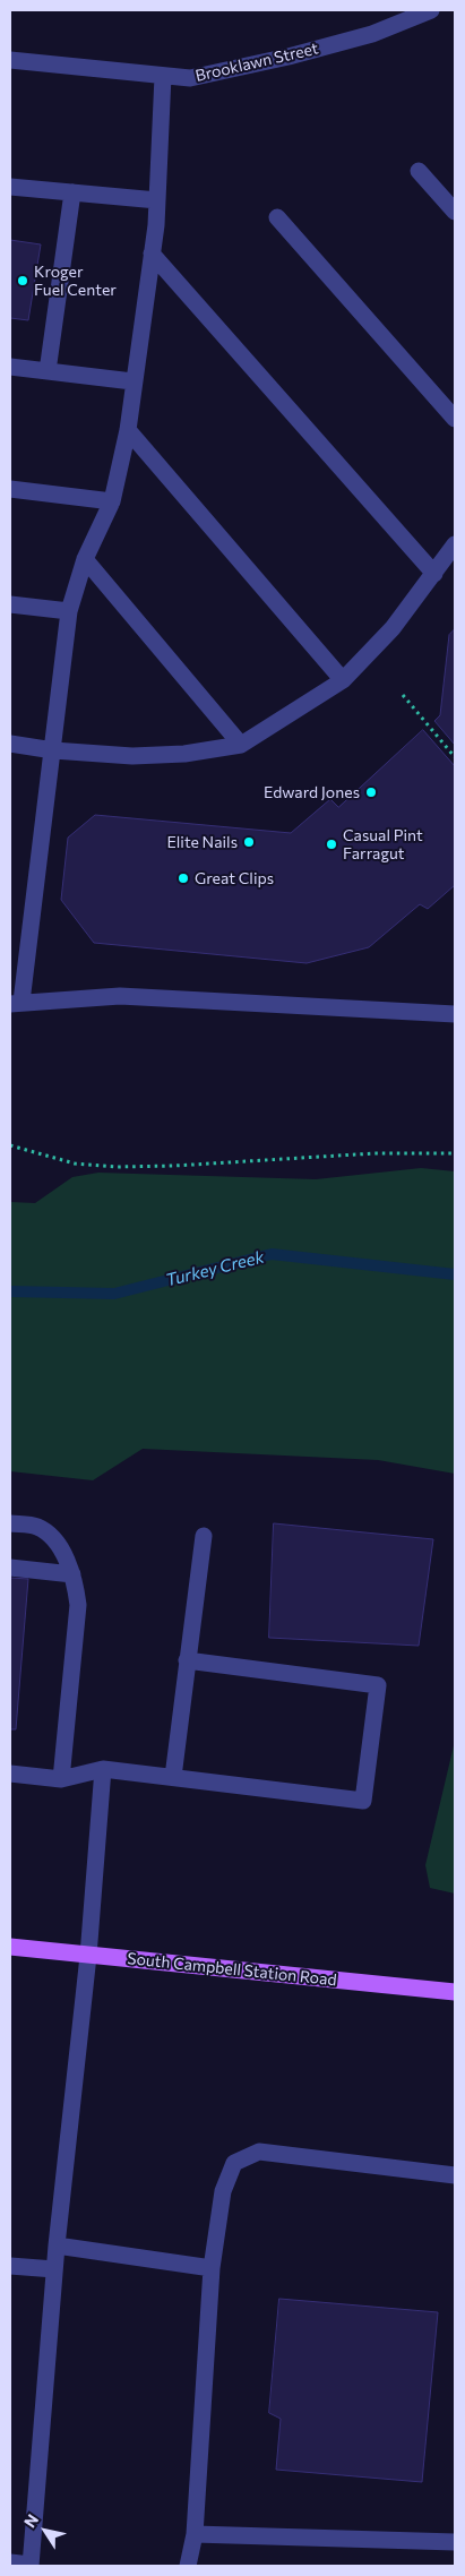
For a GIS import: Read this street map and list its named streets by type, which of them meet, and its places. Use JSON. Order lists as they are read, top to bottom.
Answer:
{
  "streets": {
    "main road": ["South Campbell Station Road"],
    "street": ["Brooklawn Street"]
  },
  "water": ["Turkey Creek"],
  "places": [
    "Kroger Fuel Center",
    "Edward Jones",
    "Elite Nails",
    "Casual Pint Farragut",
    "Great Clips"
  ],
  "north": "top left"
}
